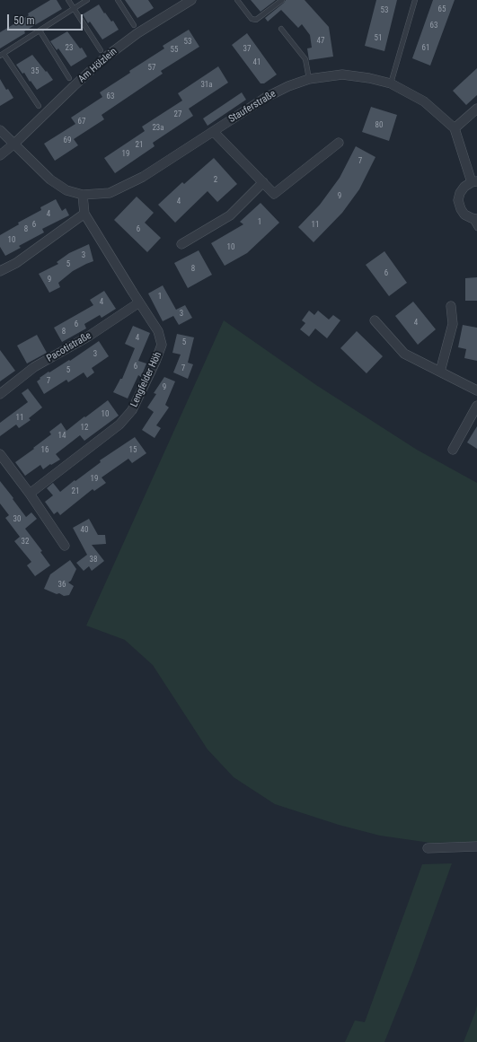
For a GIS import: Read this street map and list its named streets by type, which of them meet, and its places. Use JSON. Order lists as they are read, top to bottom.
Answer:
{
  "streets": {
    "street": [
      "Am Hölzlein",
      "Stauferstraße",
      "Pacotistraße",
      "Lengfelder Höh"
    ]
  },
  "crossings": [
    ["Am Hölzlein", "Stauferstraße"],
    ["Stauferstraße", "Lengfelder Höh"],
    ["Pacotistraße", "Lengfelder Höh"]
  ],
  "house_numbers": [
    "65",
    "53",
    "63",
    "51",
    "47",
    "53",
    "23",
    "61",
    "37",
    "55",
    "41",
    "57",
    "35",
    "31a",
    "63",
    "27",
    "67",
    "80",
    "23a",
    "69",
    "21",
    "19",
    "7",
    "2",
    "9",
    "4",
    "4",
    "1",
    "6",
    "11",
    "8",
    "6",
    "10",
    "10",
    "3",
    "5",
    "8",
    "6",
    "9",
    "1",
    "4",
    "3",
    "4",
    "6",
    "8",
    "4",
    "5",
    "3",
    "6",
    "7",
    "5",
    "7",
    "9",
    "10",
    "11",
    "12",
    "14",
    "16",
    "15",
    "19",
    "21",
    "30",
    "40",
    "32",
    "38",
    "36"
  ],
  "scale_bar": "50 m"
}
